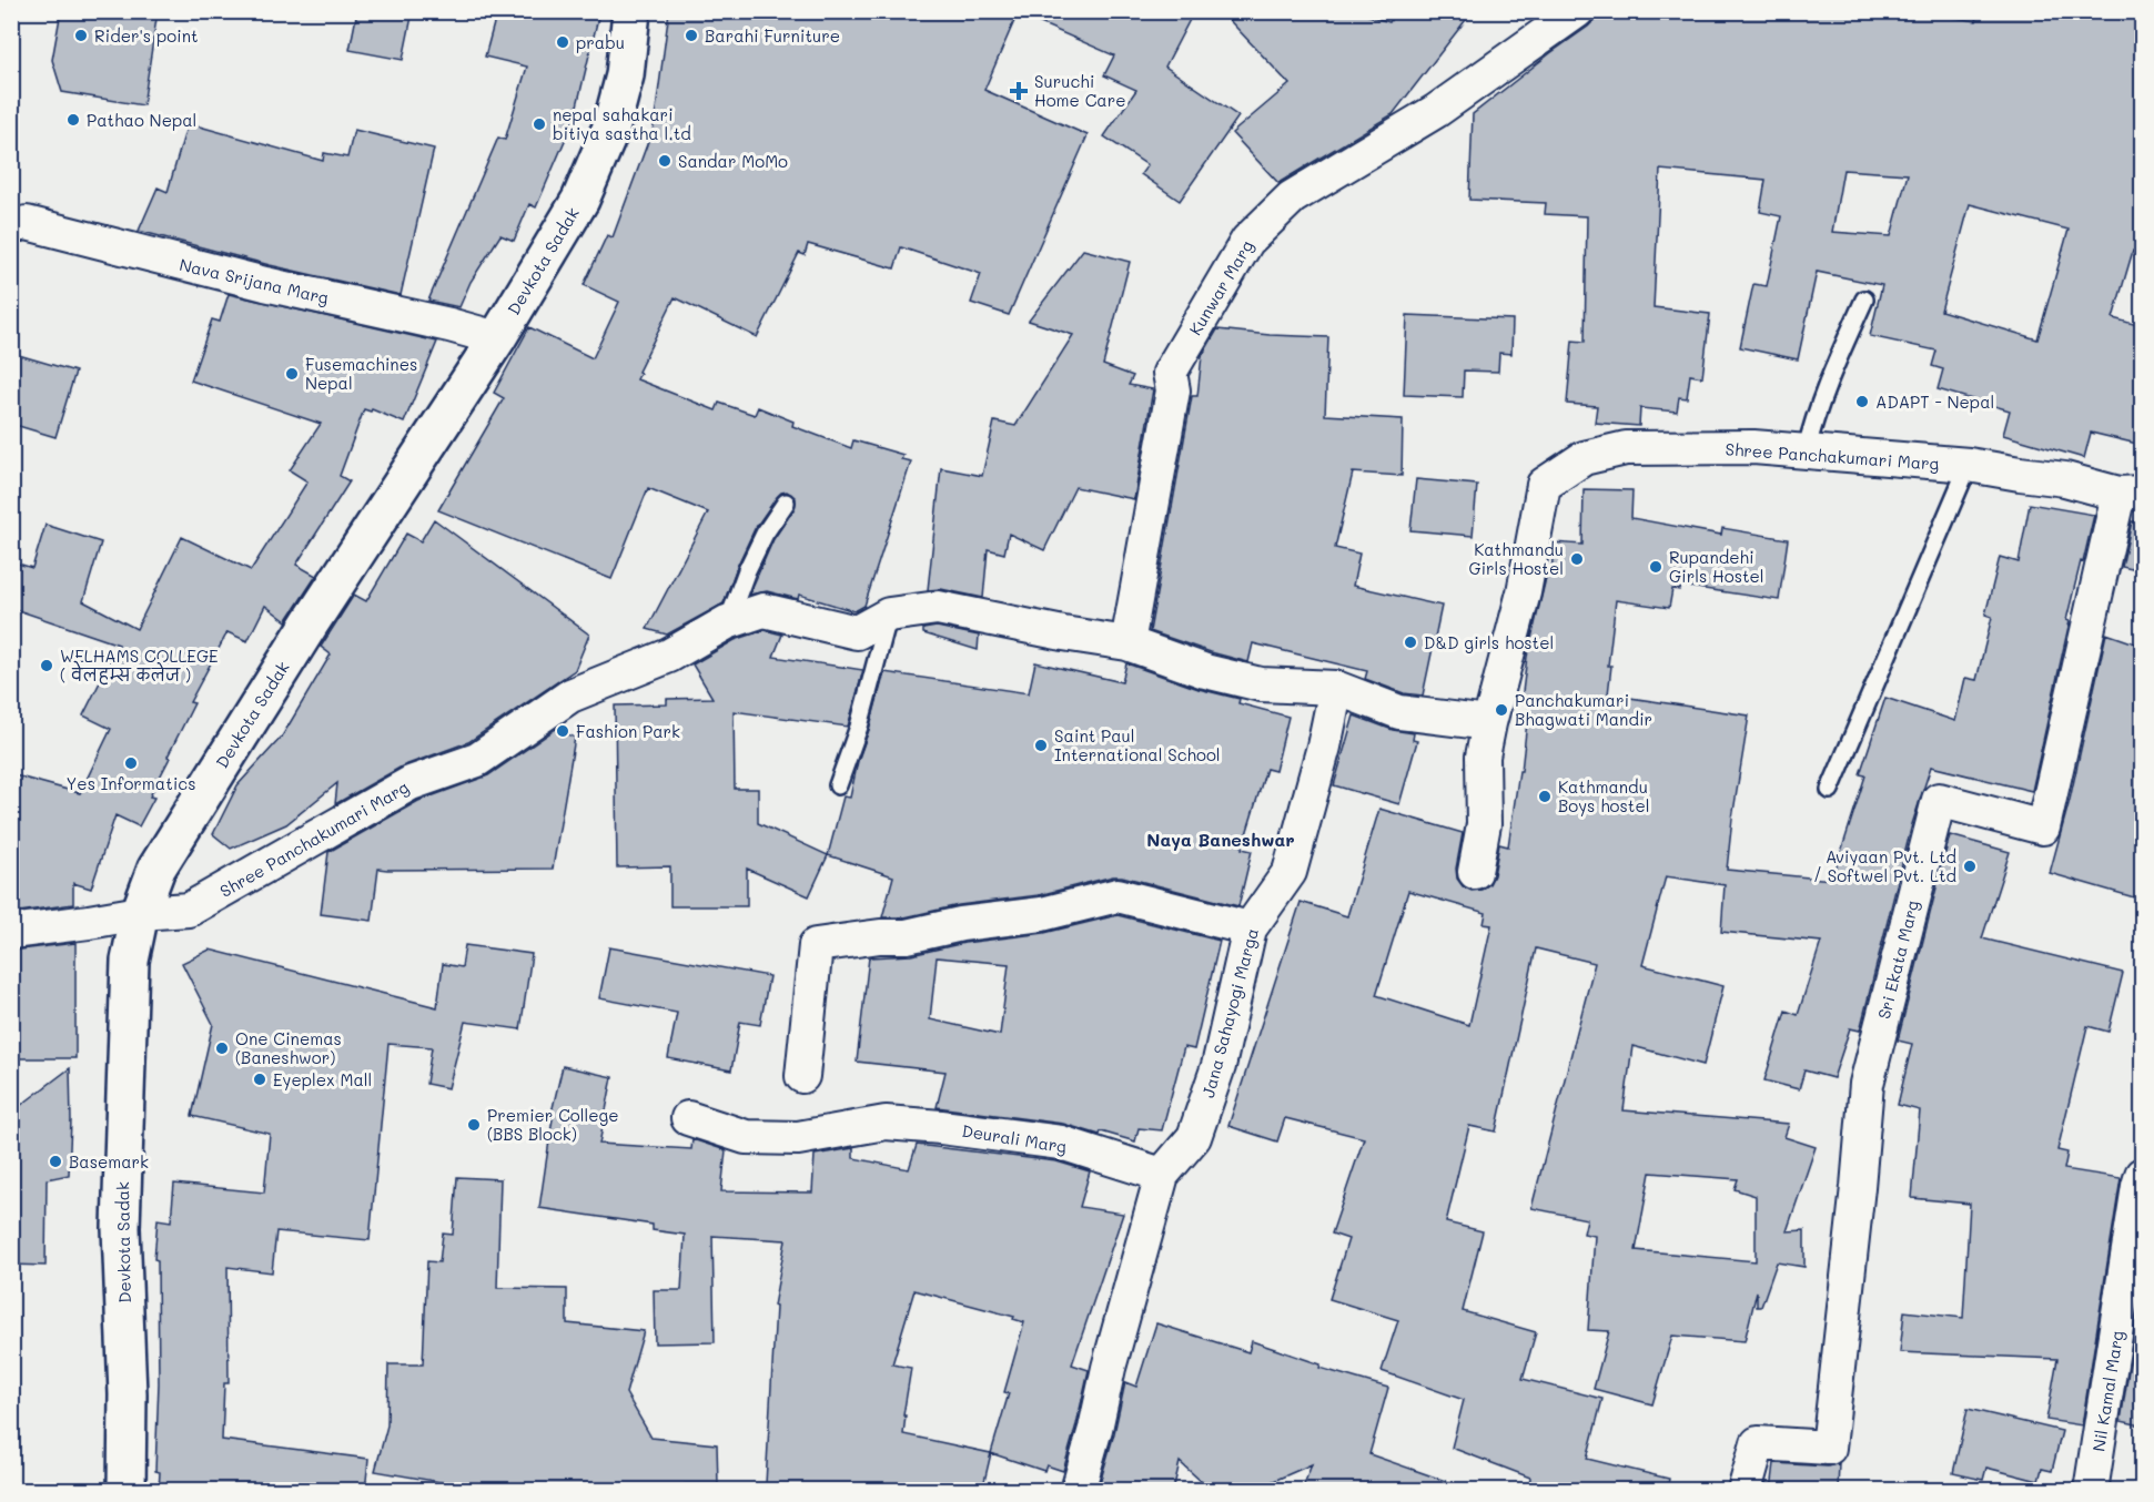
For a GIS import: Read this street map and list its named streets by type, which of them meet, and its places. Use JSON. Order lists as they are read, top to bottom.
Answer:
{
  "streets": {
    "main road": ["Devkota Sadak"],
    "street": [
      "Nava Srijana Marg",
      "Kunwar Marg",
      "Shree Panchakumari Marg",
      "Sri Ekata Marg",
      "Jana Sahayogi Marga",
      "Deurali Marg",
      "Nil Kamal Marg"
    ]
  },
  "crossings": [
    ["Devkota Sadak", "Nava Srijana Marg"],
    ["Devkota Sadak", "Shree Panchakumari Marg"],
    ["Kunwar Marg", "Shree Panchakumari Marg"],
    ["Shree Panchakumari Marg", "Sri Ekata Marg"],
    ["Shree Panchakumari Marg", "Jana Sahayogi Marga"],
    ["Jana Sahayogi Marga", "Deurali Marg"]
  ],
  "districts": ["Naya Baneshwar"],
  "places": {
    "other": [
      "Rider's point",
      "Barahi Furniture",
      "prabu",
      "Pathao Nepal",
      "nepal sahakari bitiya sastha l.td",
      "Sandar MoMo",
      "Fusemachines Nepal",
      "ADAPT - Nepal",
      "Kathmandu Girls Hostel",
      "Rupandehi Girls Hostel",
      "D&D girls hostel",
      "WELHAMS COLLEGE ( वेलहम्स कलेज )",
      "Panchakumari Bhagwati Mandir",
      "Fashion Park",
      "Saint Paul International School",
      "Yes Informatics",
      "Kathmandu Boys hostel",
      "Aviyaan Pvt. Ltd / Softwel Pvt. Ltd",
      "One Cinemas (Baneshwor)",
      "Eyeplex Mall",
      "Premier College (BBS Block)",
      "Basemark"
    ],
    "health": ["Suruchi Home Care"]
  }
}
